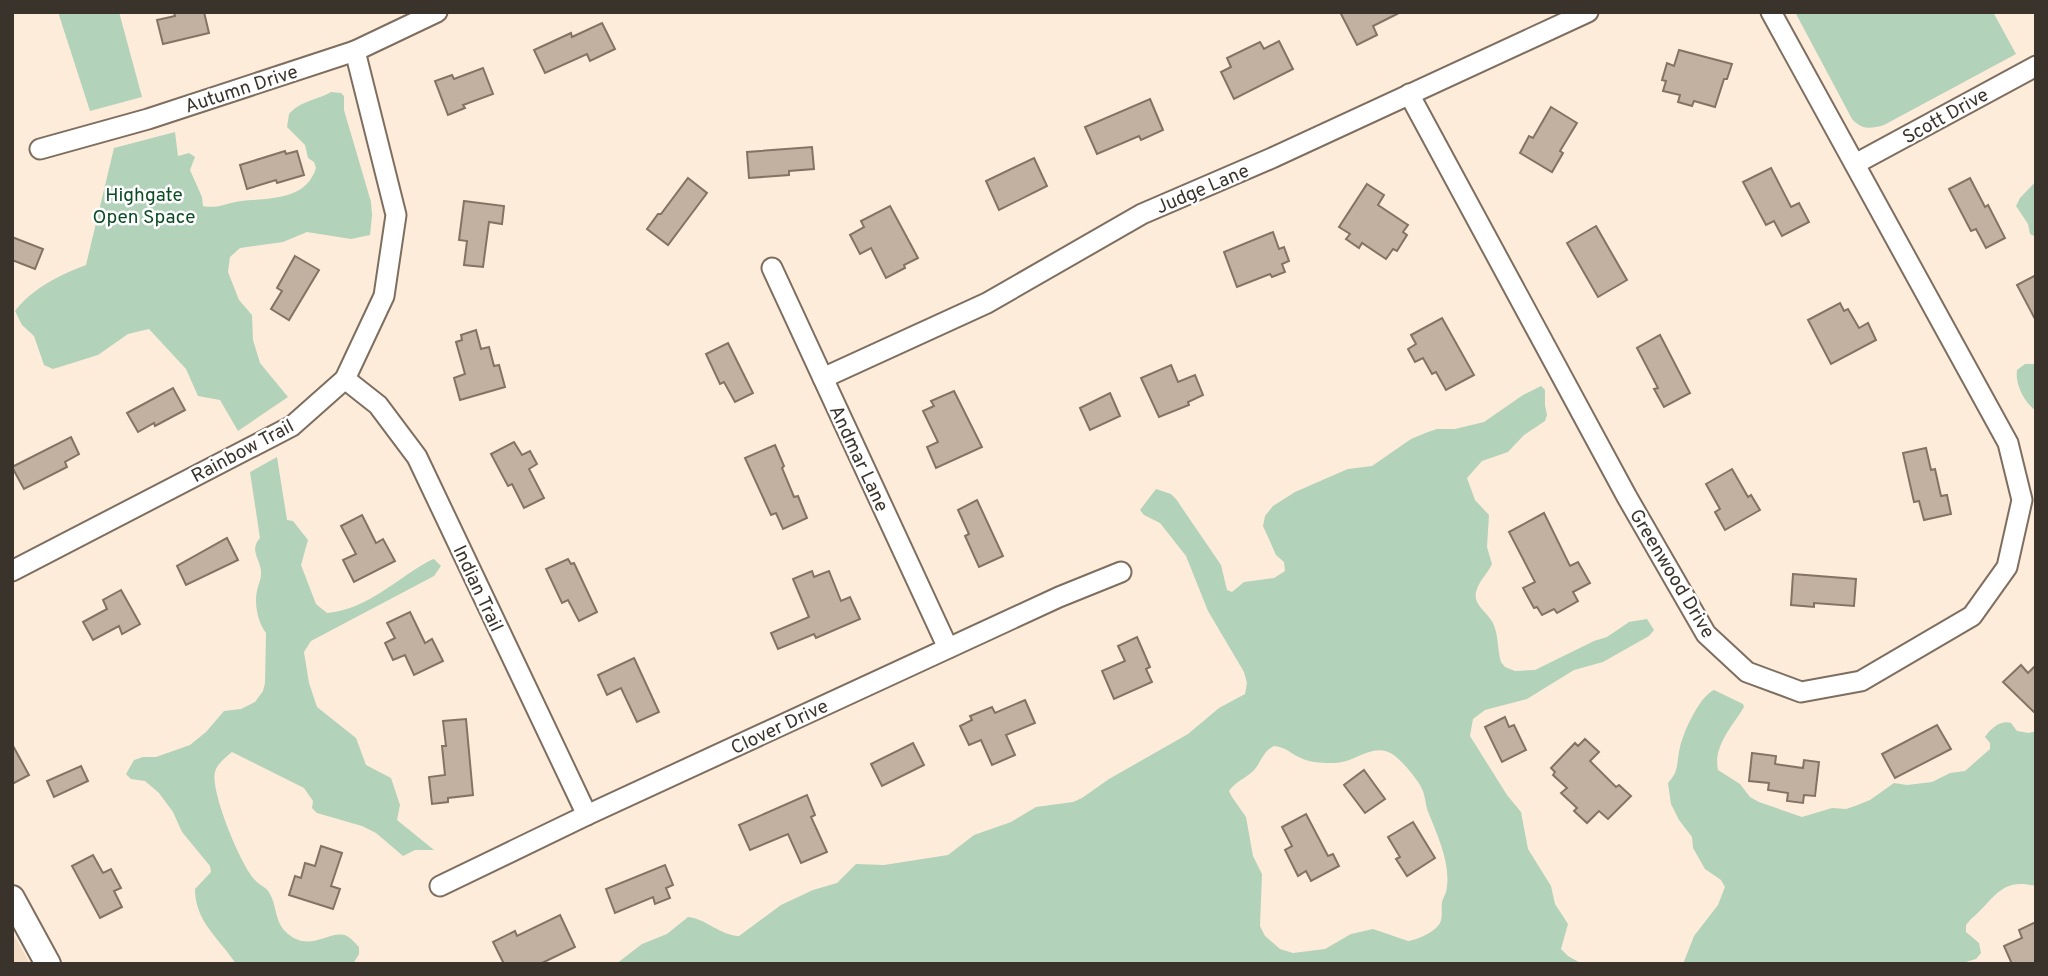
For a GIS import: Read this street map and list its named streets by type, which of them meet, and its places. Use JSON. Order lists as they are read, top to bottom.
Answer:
{
  "streets": {
    "street": [
      "Autumn Drive",
      "Scott Drive",
      "Judge Lane",
      "Rainbow Trail",
      "Andmar Lane",
      "Greenwood Drive",
      "Indian Trail",
      "Clover Drive"
    ]
  },
  "crossings": [
    ["Autumn Drive", "Rainbow Trail"],
    ["Scott Drive", "Greenwood Drive"],
    ["Judge Lane", "Andmar Lane"],
    ["Judge Lane", "Greenwood Drive"],
    ["Rainbow Trail", "Indian Trail"],
    ["Andmar Lane", "Clover Drive"],
    ["Indian Trail", "Clover Drive"]
  ],
  "parks": ["Highgate Open Space"]
}
